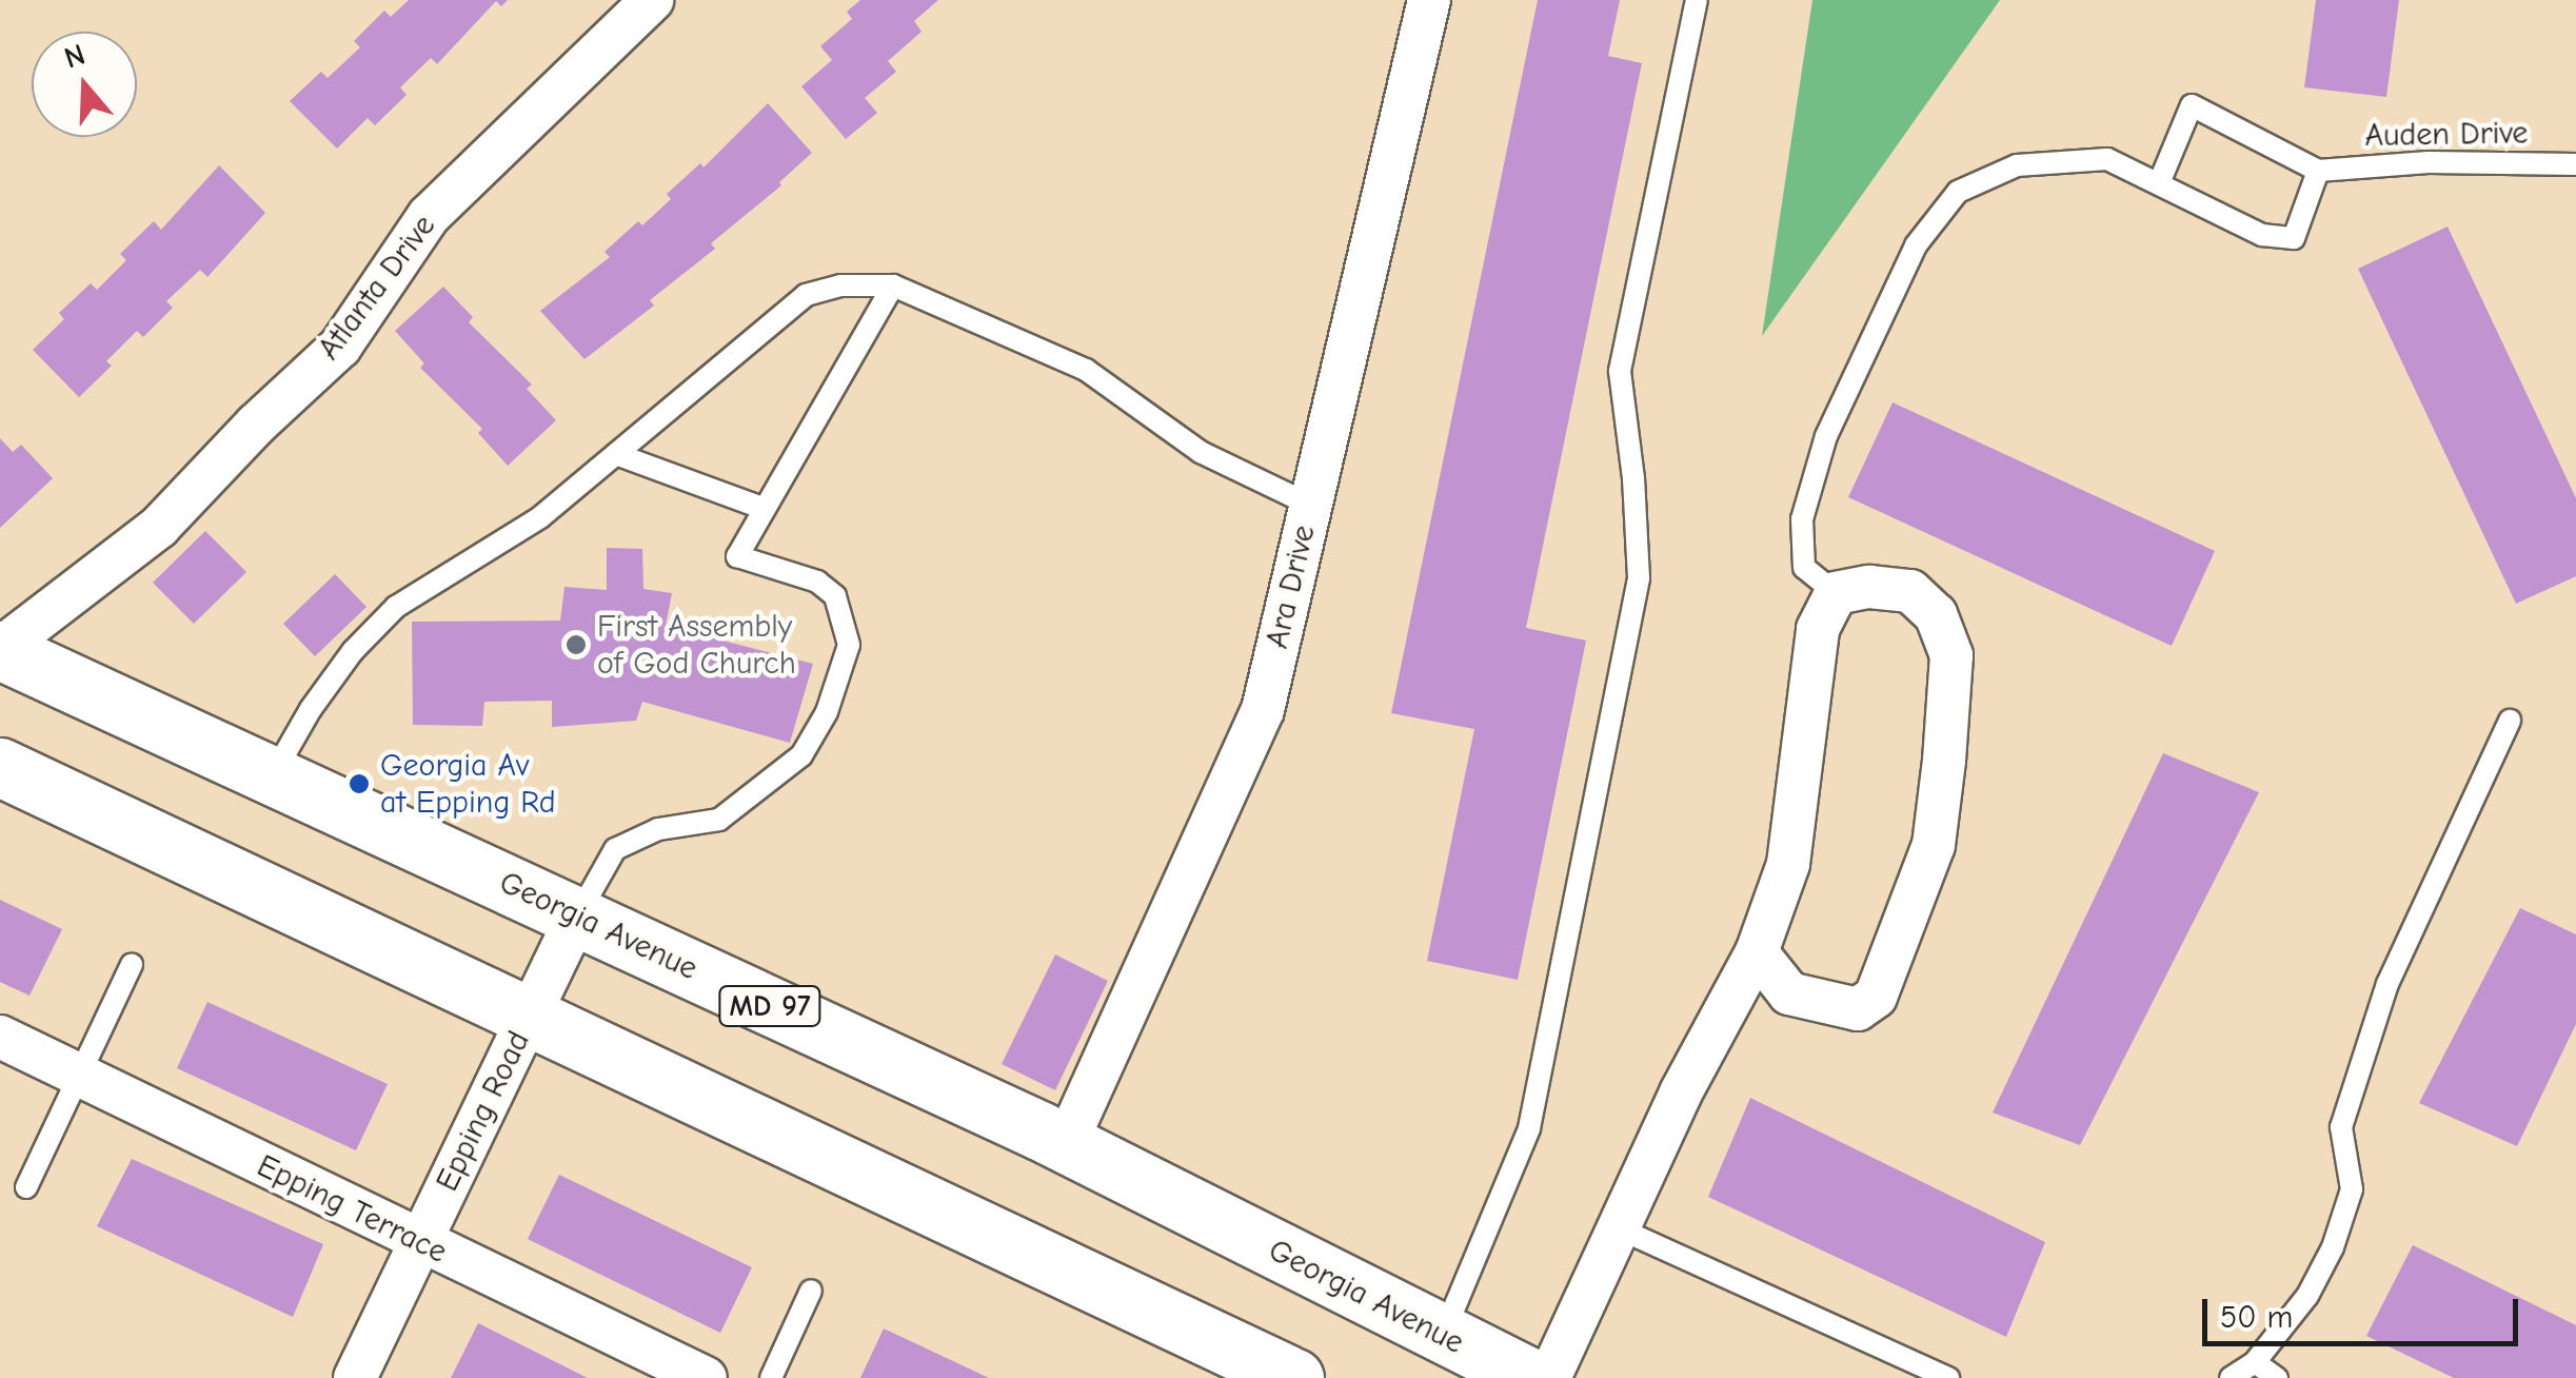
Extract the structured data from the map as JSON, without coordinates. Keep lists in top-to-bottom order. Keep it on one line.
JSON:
{"streets":{"main road":["Georgia Avenue","MD 97"],"street":["Atlanta Drive","Ara Drive","Epping Road","Epping Terrace"],"lane":["Auden Drive"]},"crossings":[["Atlanta Drive","Georgia Avenue"],["Ara Drive","Georgia Avenue"],["Georgia Avenue","Epping Road"],["Epping Road","Epping Terrace"]],"places":["First Assembly of God Church","Georgia Av at Epping Rd"],"scale_bar":"50 m","north":"top"}
